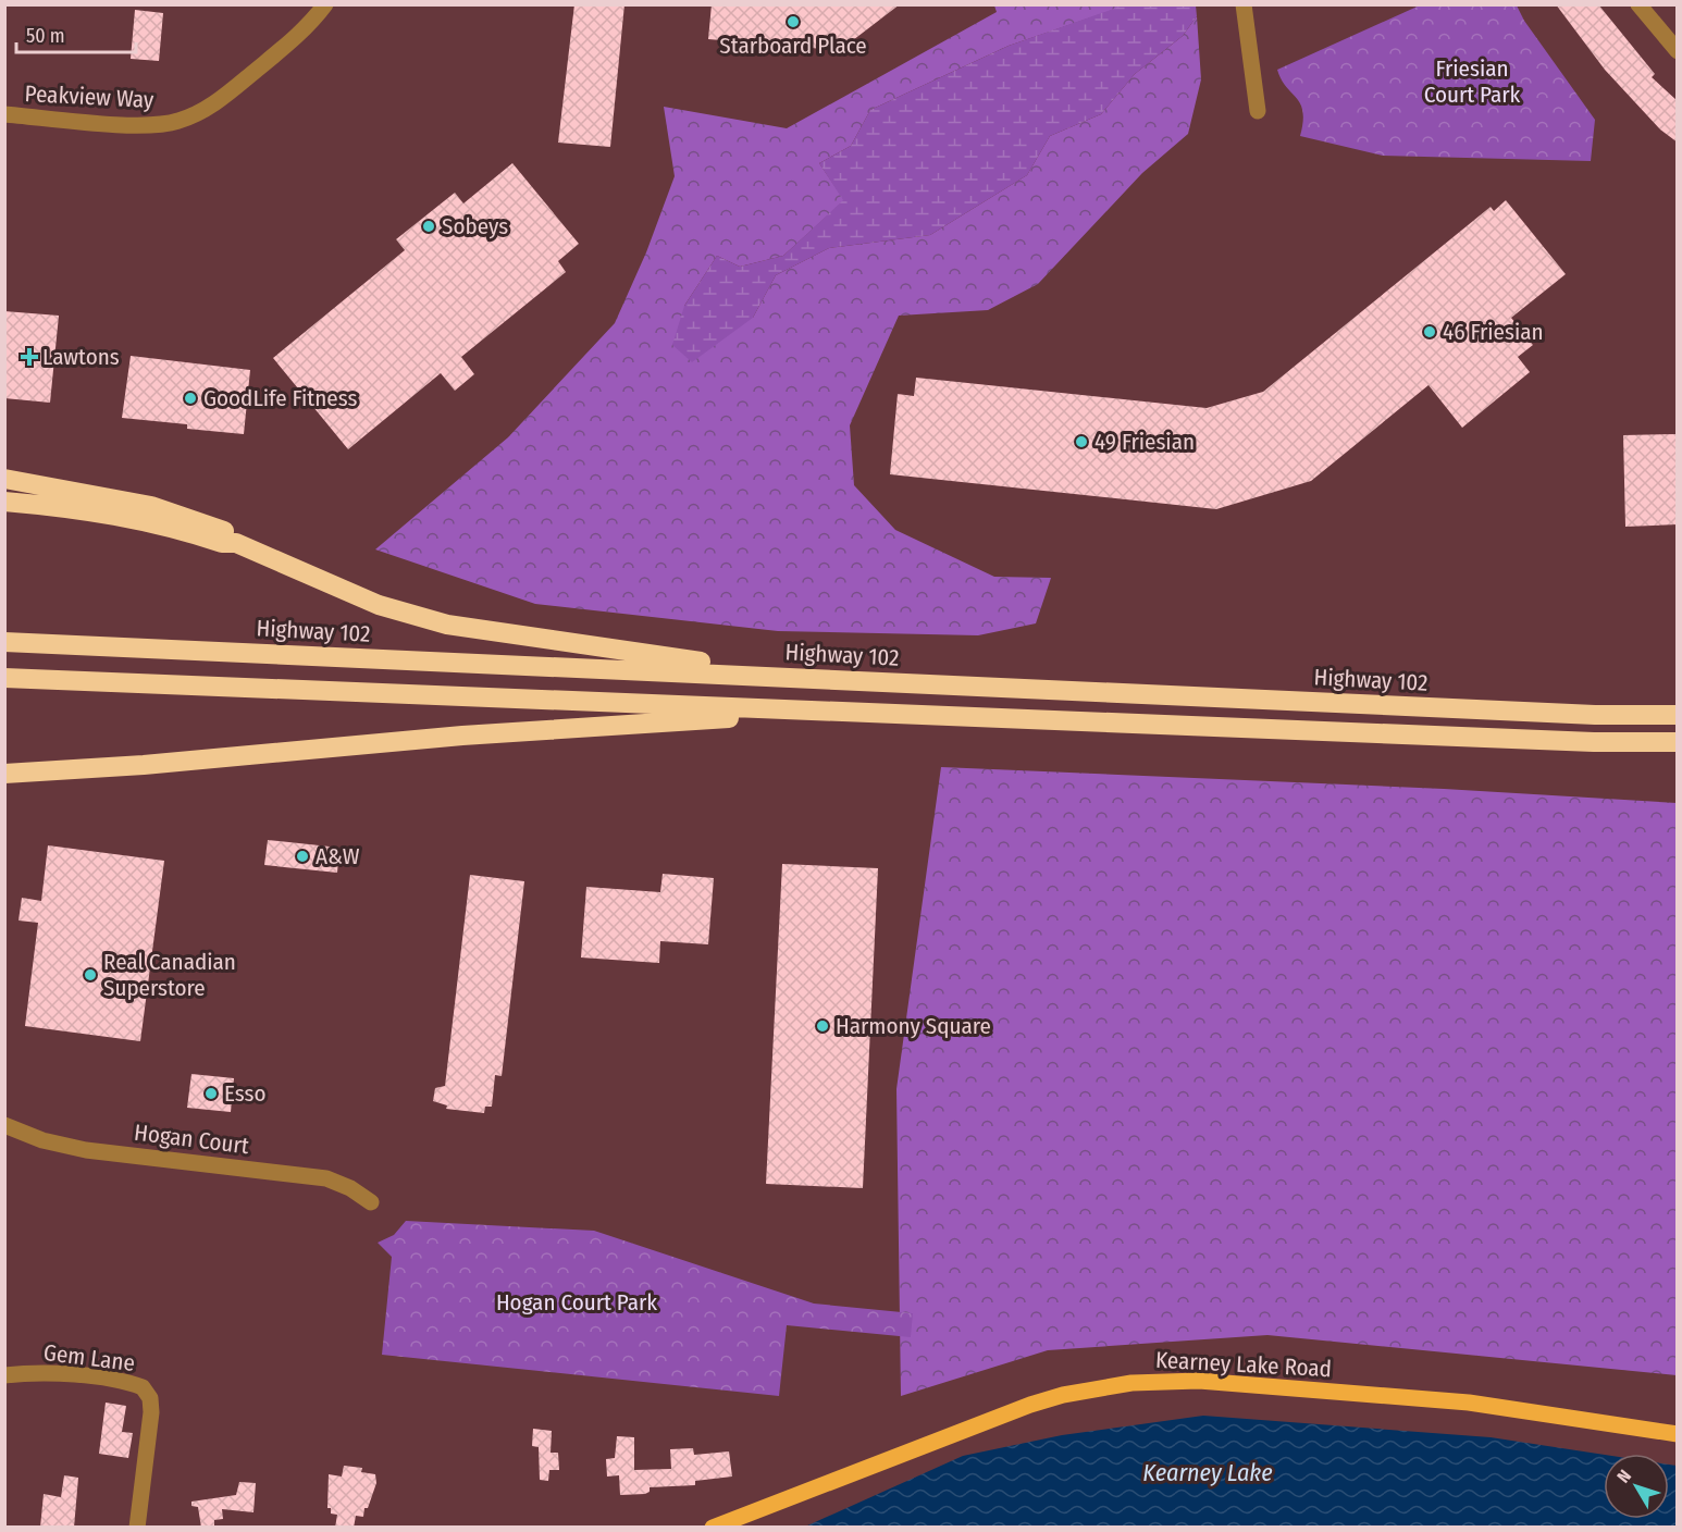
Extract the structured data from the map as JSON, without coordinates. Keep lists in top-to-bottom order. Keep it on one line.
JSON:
{"streets":{"highway":["Highway 102"],"main road":["Kearney Lake Road"],"street":["Peakview Way","Hogan Court","Gem Lane"]},"water":["Kearney Lake"],"parks":["Friesian Court Park","Hogan Court Park"],"places":{"other":["Starboard Place","Sobeys","46 Friesian","GoodLife Fitness","49 Friesian","A&W","Real Canadian Superstore","Harmony Square","Esso"],"health":["Lawtons"]},"scale_bar":"50 m","north":"top left"}
